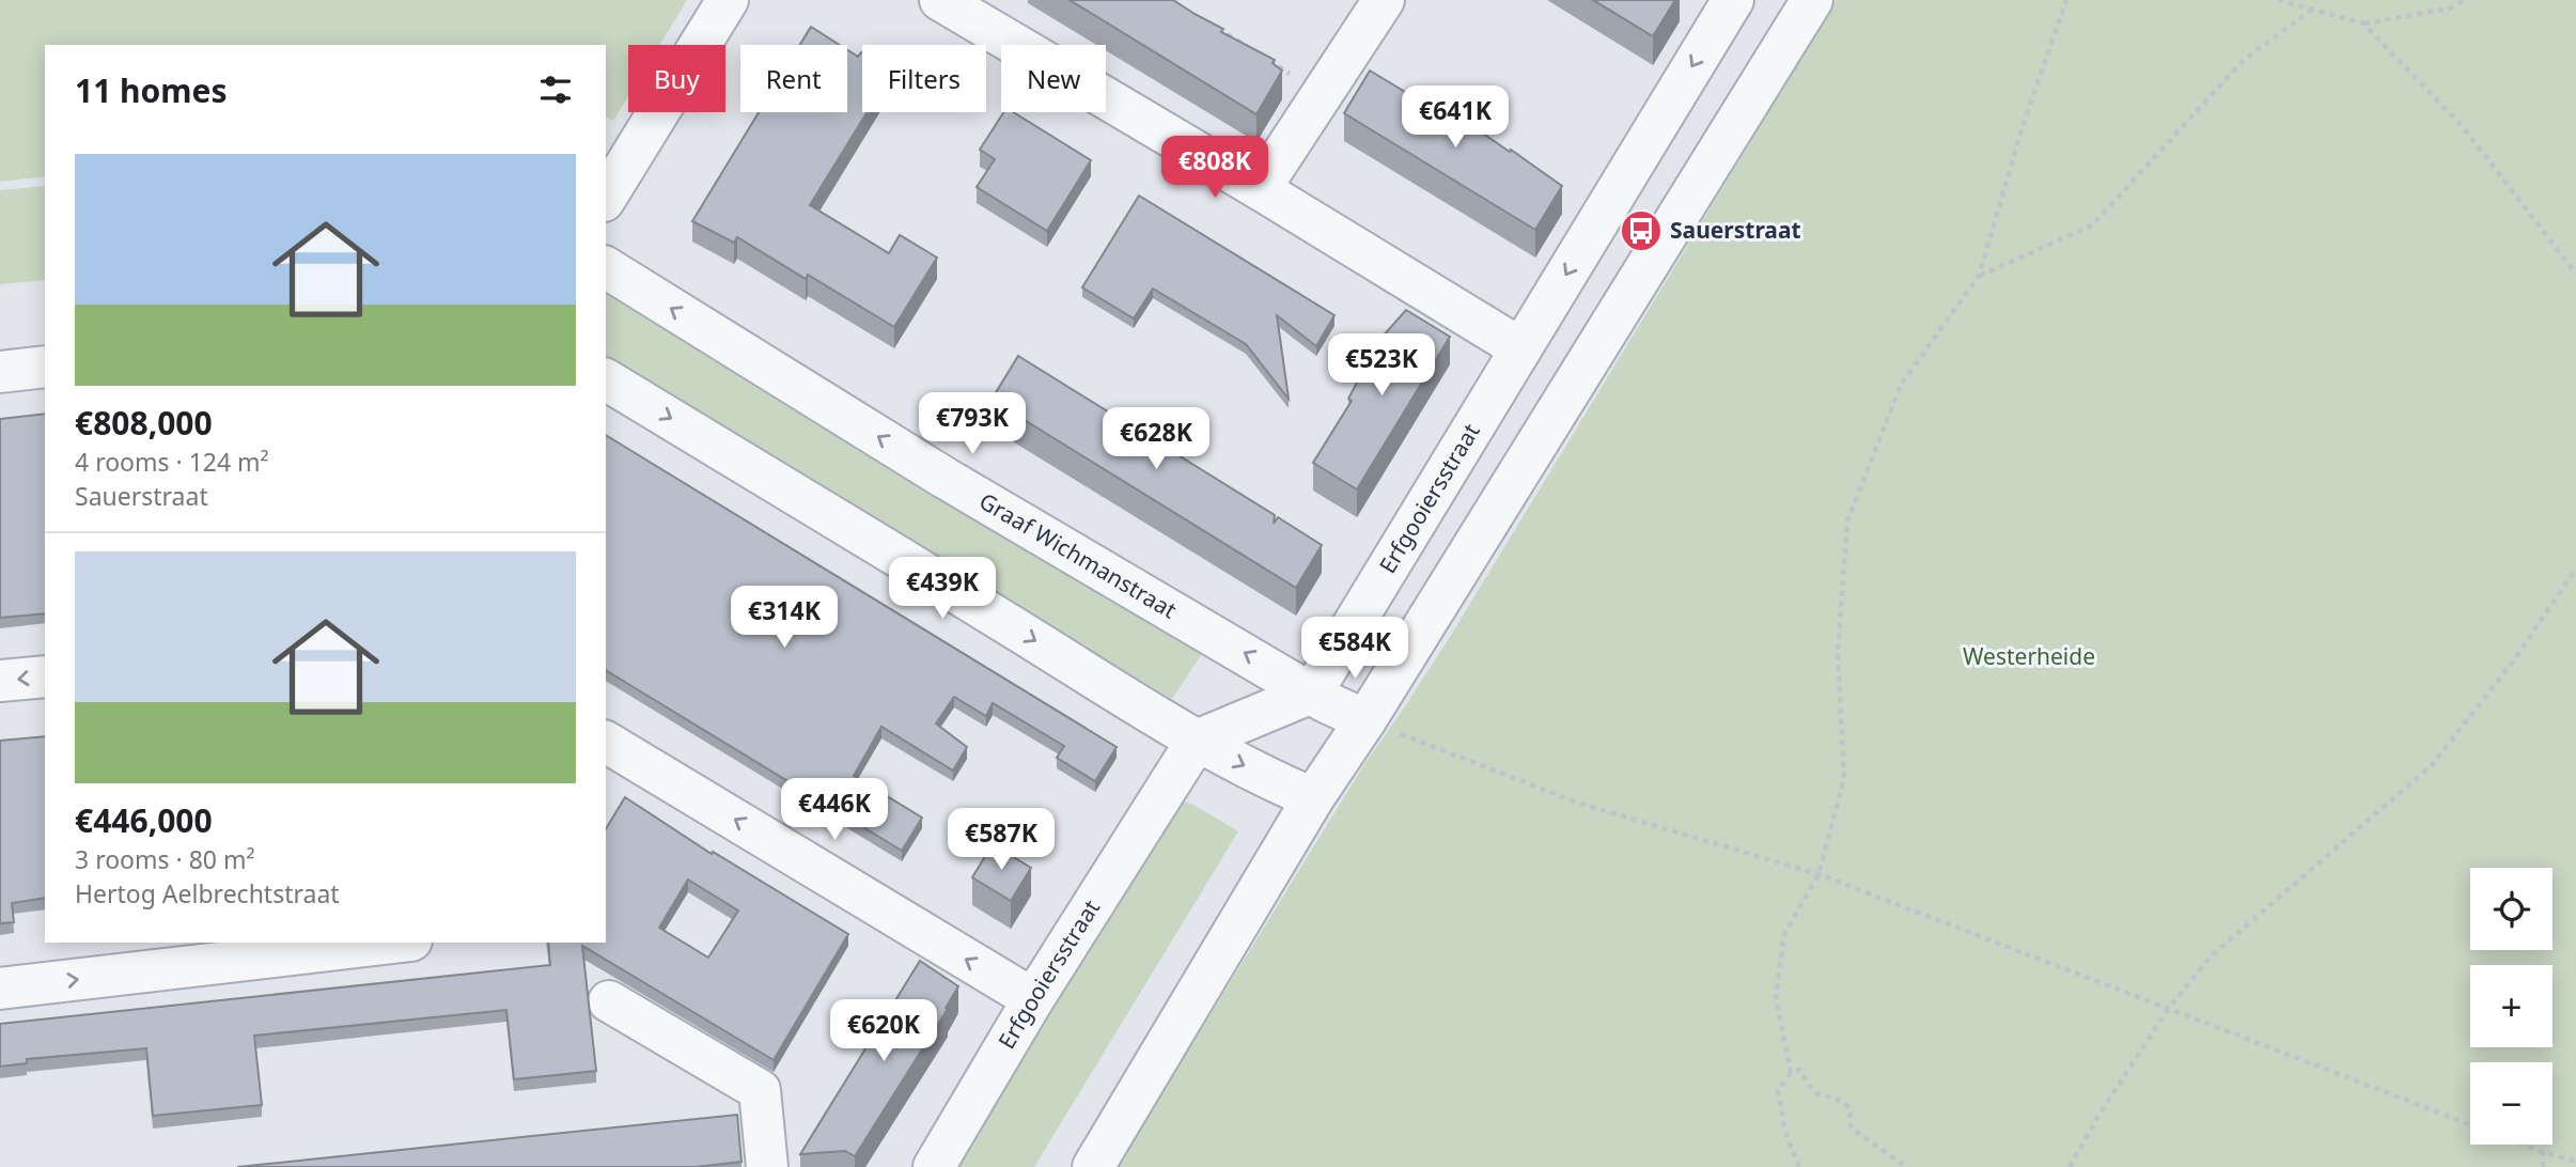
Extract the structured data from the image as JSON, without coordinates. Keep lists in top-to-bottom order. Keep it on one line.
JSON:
{"streets":{"street":["Erfgooiersstraat","Graaf Wichmanstraat"]},"crossings":[["Erfgooiersstraat","Graaf Wichmanstraat"]],"parks":["Westerheide"],"places":{"bus stop":["Sauerstraat"]},"page":{"chip":["Buy","Rent","Filters","New"],"heading":"11 homes","price":["€641K","€808K","€523K","€793K","€628K","€439K","€314K","€584K","€446K","€587K","€620K"],"list":[{"name":"€808,000","note":"4 rooms · 124 m² · Sauerstraat"},{"name":"€446,000","note":"3 rooms · 80 m² · Hertog Aelbrechtstraat"}],"map_buttons":["+","−"]}}
